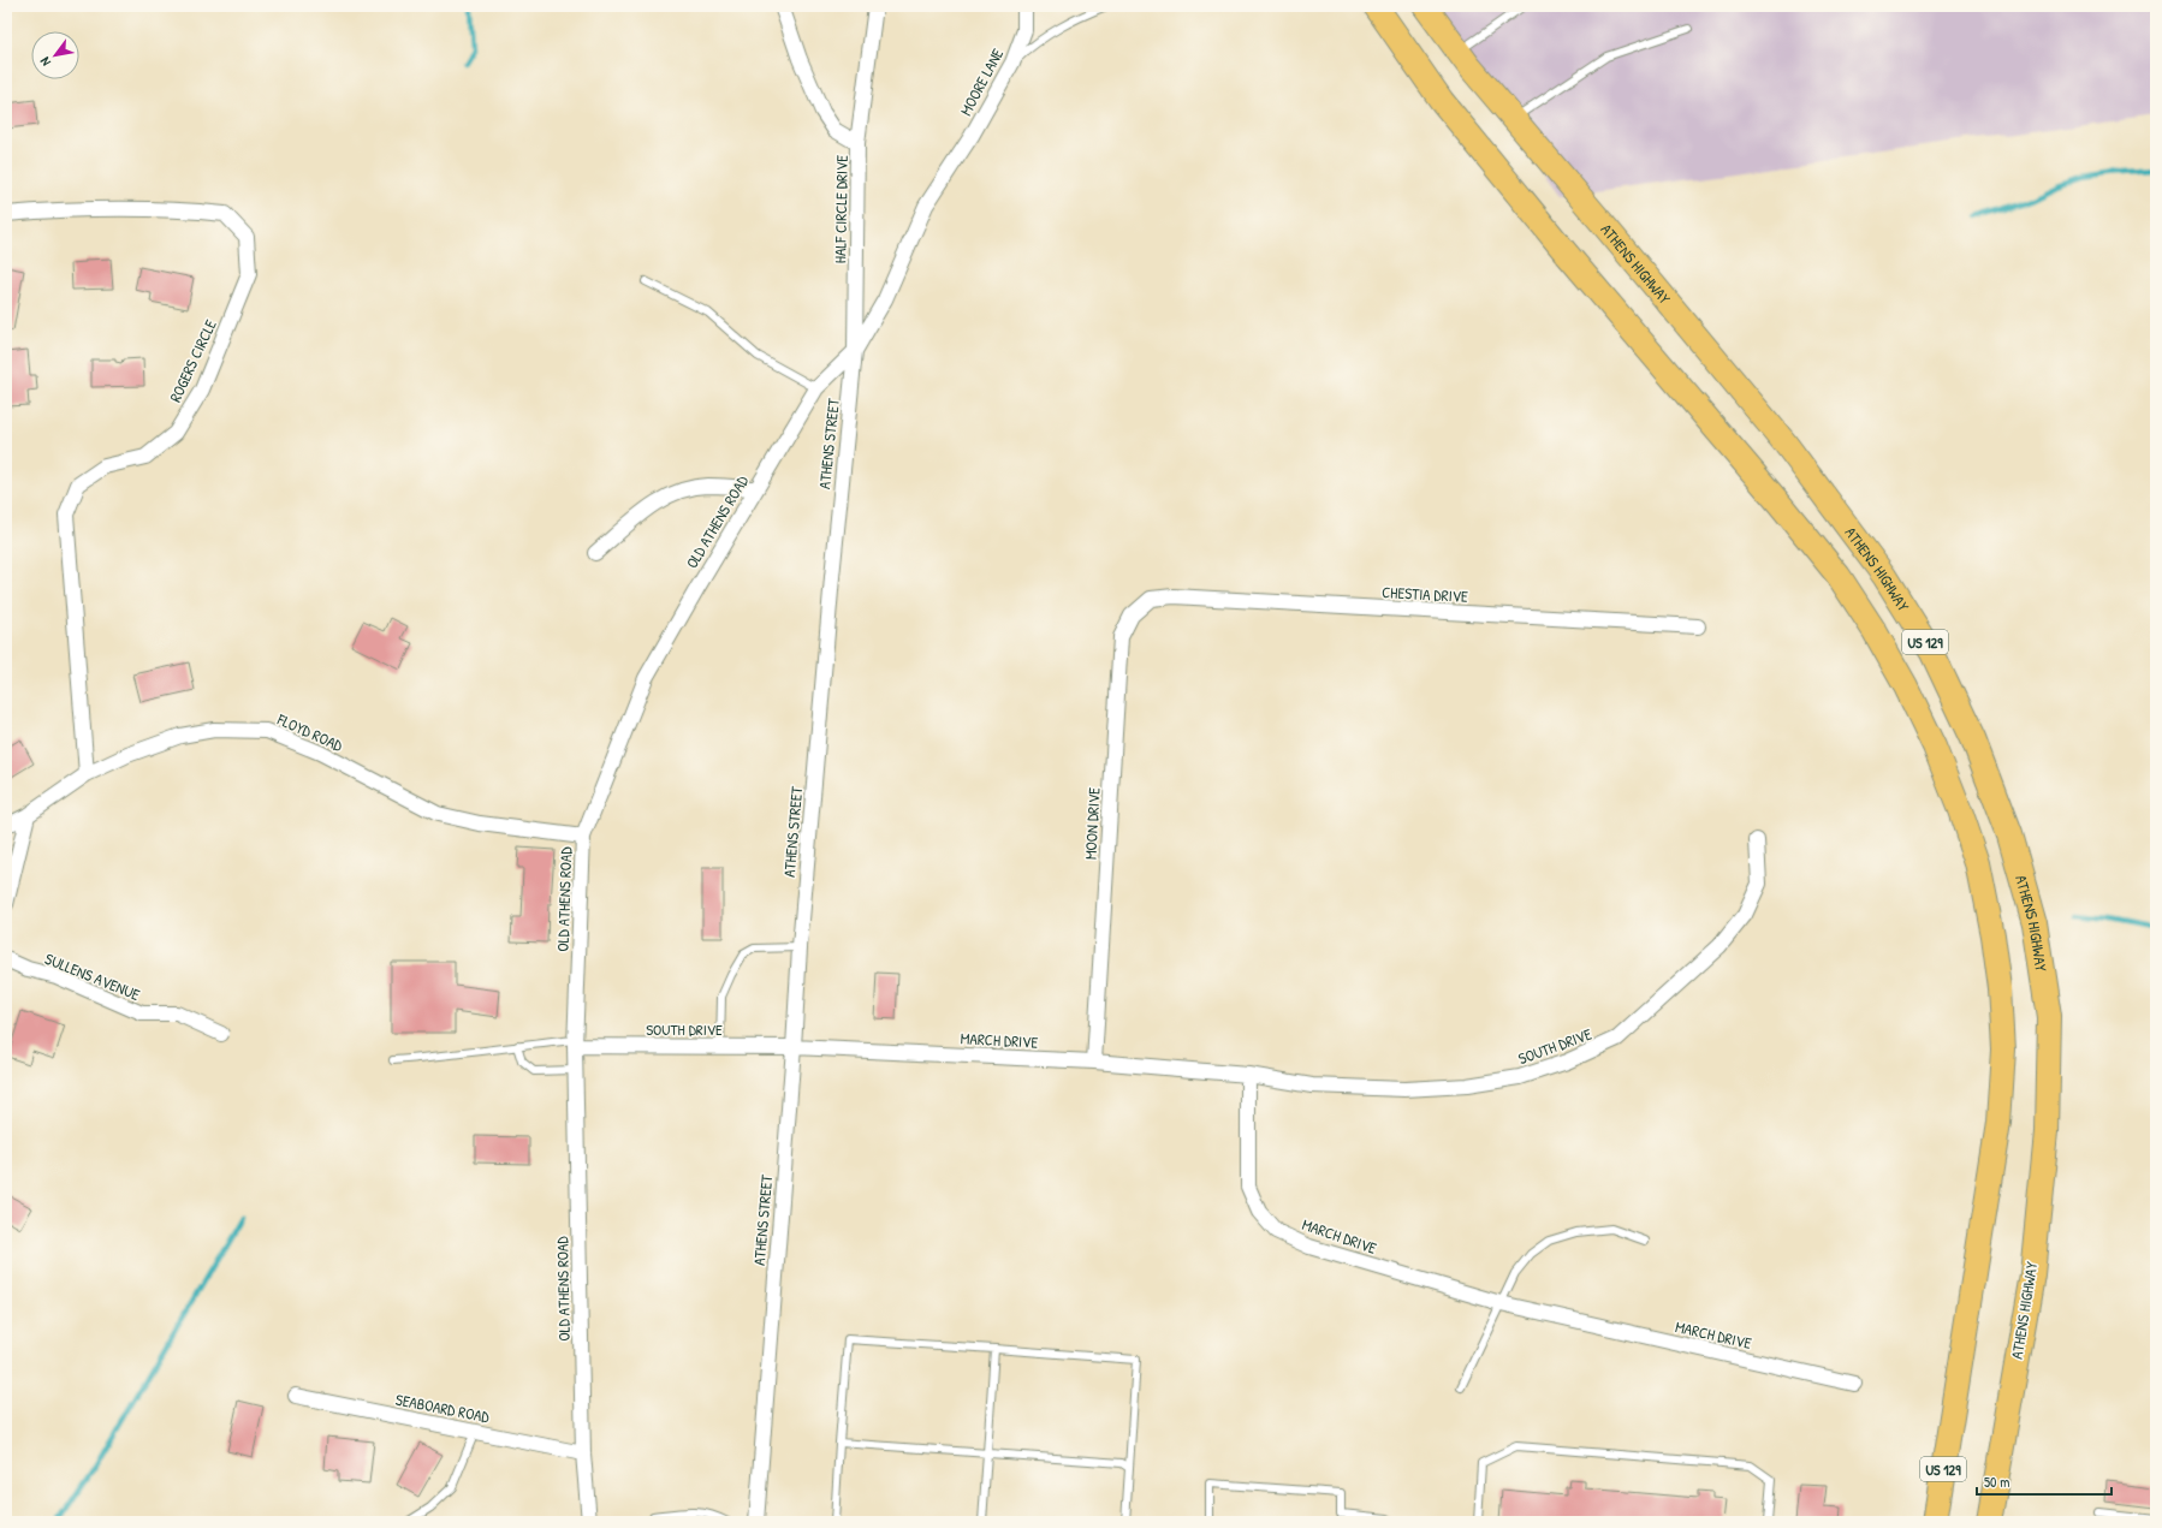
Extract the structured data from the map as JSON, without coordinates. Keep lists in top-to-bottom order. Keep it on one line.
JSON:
{"streets":{"highway":["ATHENS HIGHWAY","US 129"],"street":["MOORE LANE","HALF CIRCLE DRIVE","ROGERS CIRCLE","ATHENS STREET","OLD ATHENS ROAD","CHESTIA DRIVE","FLOYD ROAD","MOON DRIVE","SULLENS AVENUE","SOUTH DRIVE","MARCH DRIVE","SEABOARD ROAD"]},"crossings":[["MOORE LANE","ATHENS STREET"],["HALF CIRCLE DRIVE","ATHENS STREET"],["HALF CIRCLE DRIVE","OLD ATHENS ROAD"],["ROGERS CIRCLE","FLOYD ROAD"],["ATHENS STREET","OLD ATHENS ROAD"],["ATHENS STREET","SOUTH DRIVE"],["ATHENS STREET","MARCH DRIVE"],["OLD ATHENS ROAD","FLOYD ROAD"],["OLD ATHENS ROAD","SOUTH DRIVE"],["OLD ATHENS ROAD","SEABOARD ROAD"],["CHESTIA DRIVE","MOON DRIVE"],["MOON DRIVE","MARCH DRIVE"],["SOUTH DRIVE","MARCH DRIVE"]],"scale_bar":"50 m","north":"bottom left"}
